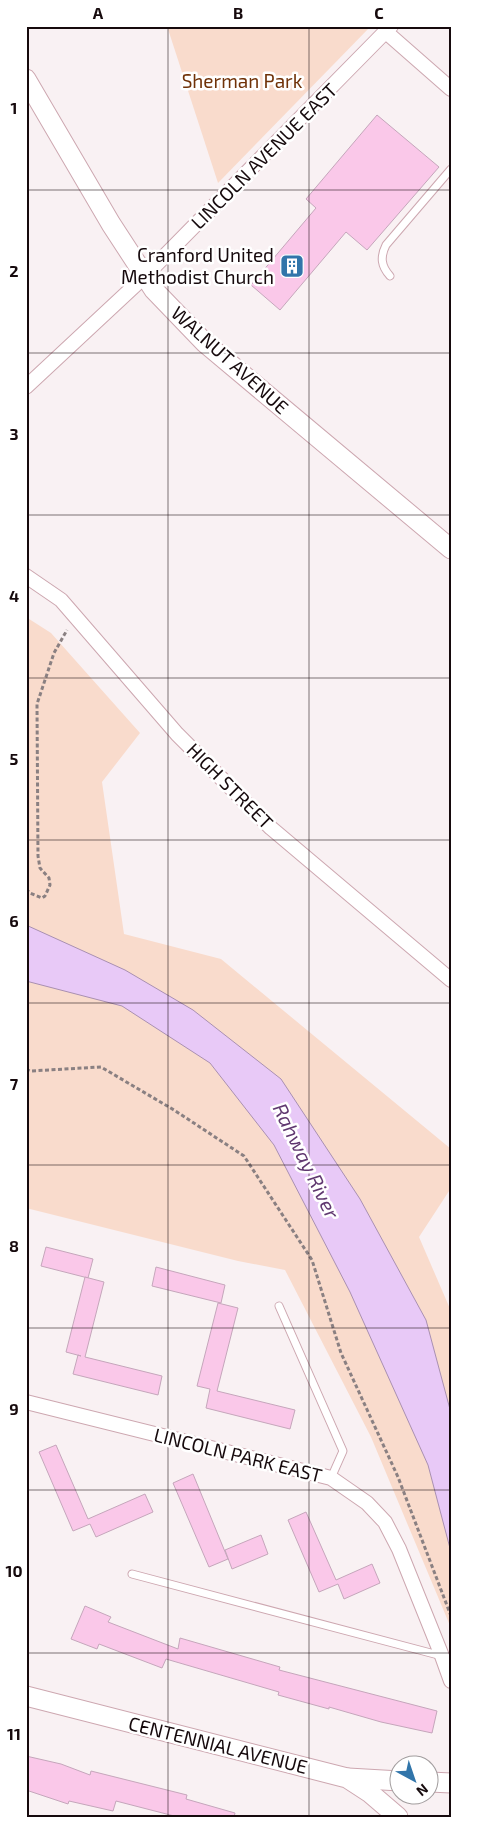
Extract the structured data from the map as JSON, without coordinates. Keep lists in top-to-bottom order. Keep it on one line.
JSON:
{"streets":{"street":["LINCOLN AVENUE EAST","WALNUT AVENUE","HIGH STREET","LINCOLN PARK EAST","CENTENNIAL AVENUE"]},"crossings":[["LINCOLN AVENUE EAST","WALNUT AVENUE"]],"water":["Rahway River"],"parks":["Sherman Park"],"places":{"building":["Cranford United Methodist Church"]},"north":"bottom right","grid":{"columns":["A","B","C"],"rows":["1","2","3","4","5","6","7","8","9","10","11"]}}
